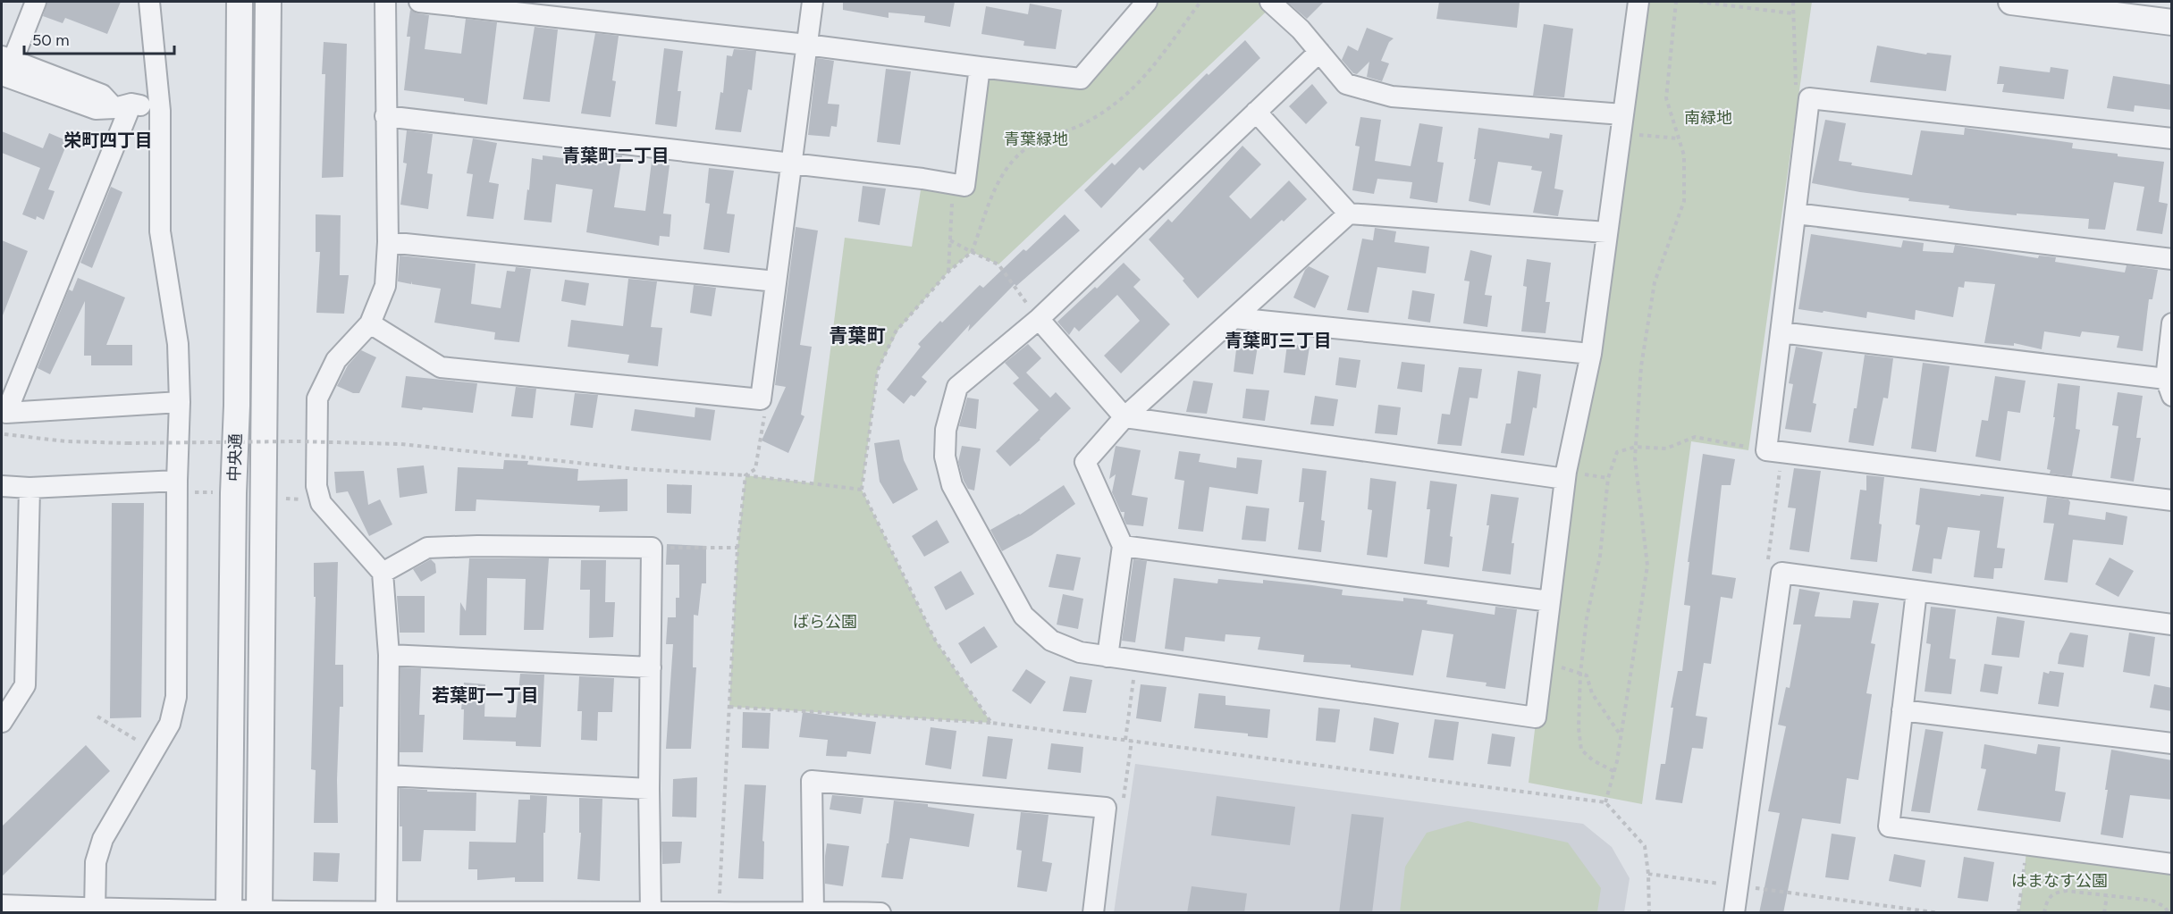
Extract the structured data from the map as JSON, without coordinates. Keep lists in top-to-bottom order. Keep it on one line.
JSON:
{"streets":{"street":["中央通"]},"districts":["栄町四丁目","青葉町二丁目","青葉町","青葉町三丁目","若葉町一丁目"],"parks":["南緑地","青葉緑地","ばら公園","はまなす公園"],"scale_bar":"50 m"}
